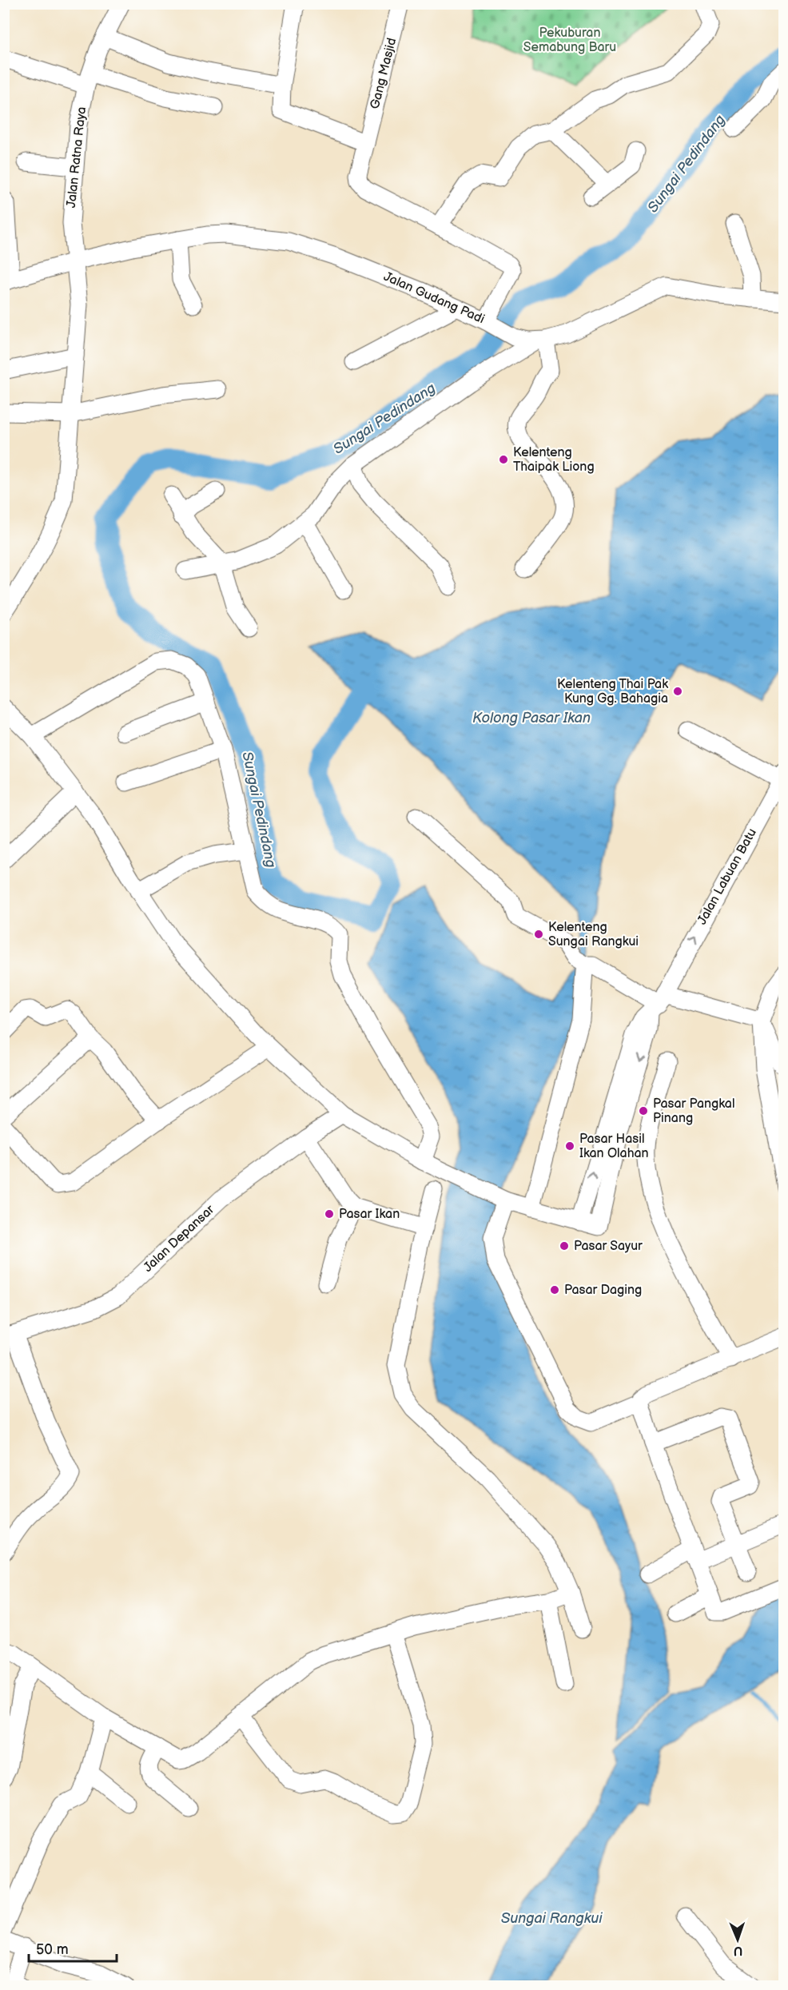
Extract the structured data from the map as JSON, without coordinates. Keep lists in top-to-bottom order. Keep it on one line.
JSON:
{"streets":{"street":["Gang Masjid","Jalan Ratna Raya","Jalan Gudang Padi","Jalan Labuan Batu","Jalan Depansar"]},"crossings":[["Jalan Ratna Raya","Jalan Gudang Padi"]],"one_way":["Jalan Labuan Batu"],"water":["Sungai Pedindang","Kolong Pasar Ikan","Sungai Rangkui"],"parks":["Pekuburan Semabung Baru"],"places":["Kelenteng Thaipak Liong","Kelenteng Thai Pak Kung Gg. Bahagia","Kelenteng Sungai Rangkui","Pasar Pangkal Pinang","Pasar Hasil Ikan Olahan","Pasar Ikan","Pasar Sayur","Pasar Daging"],"scale_bar":"50 m","north":"bottom"}
